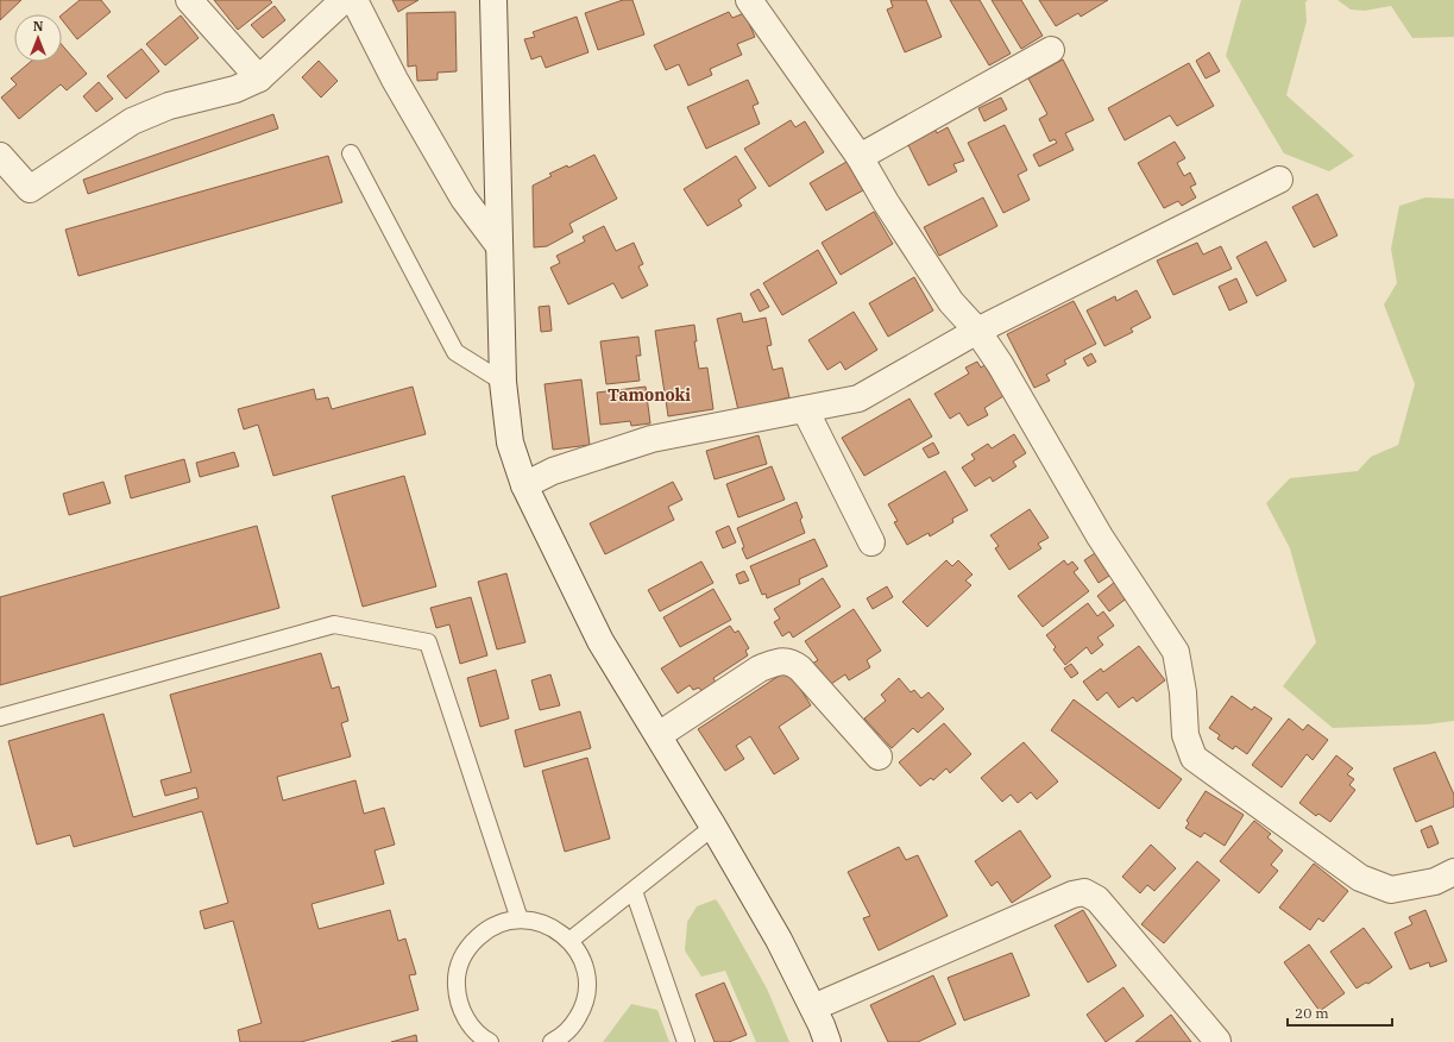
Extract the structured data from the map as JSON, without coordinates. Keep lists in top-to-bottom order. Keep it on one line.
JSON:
{"districts":["Tamonoki"],"scale_bar":"20 m","north":"top"}
